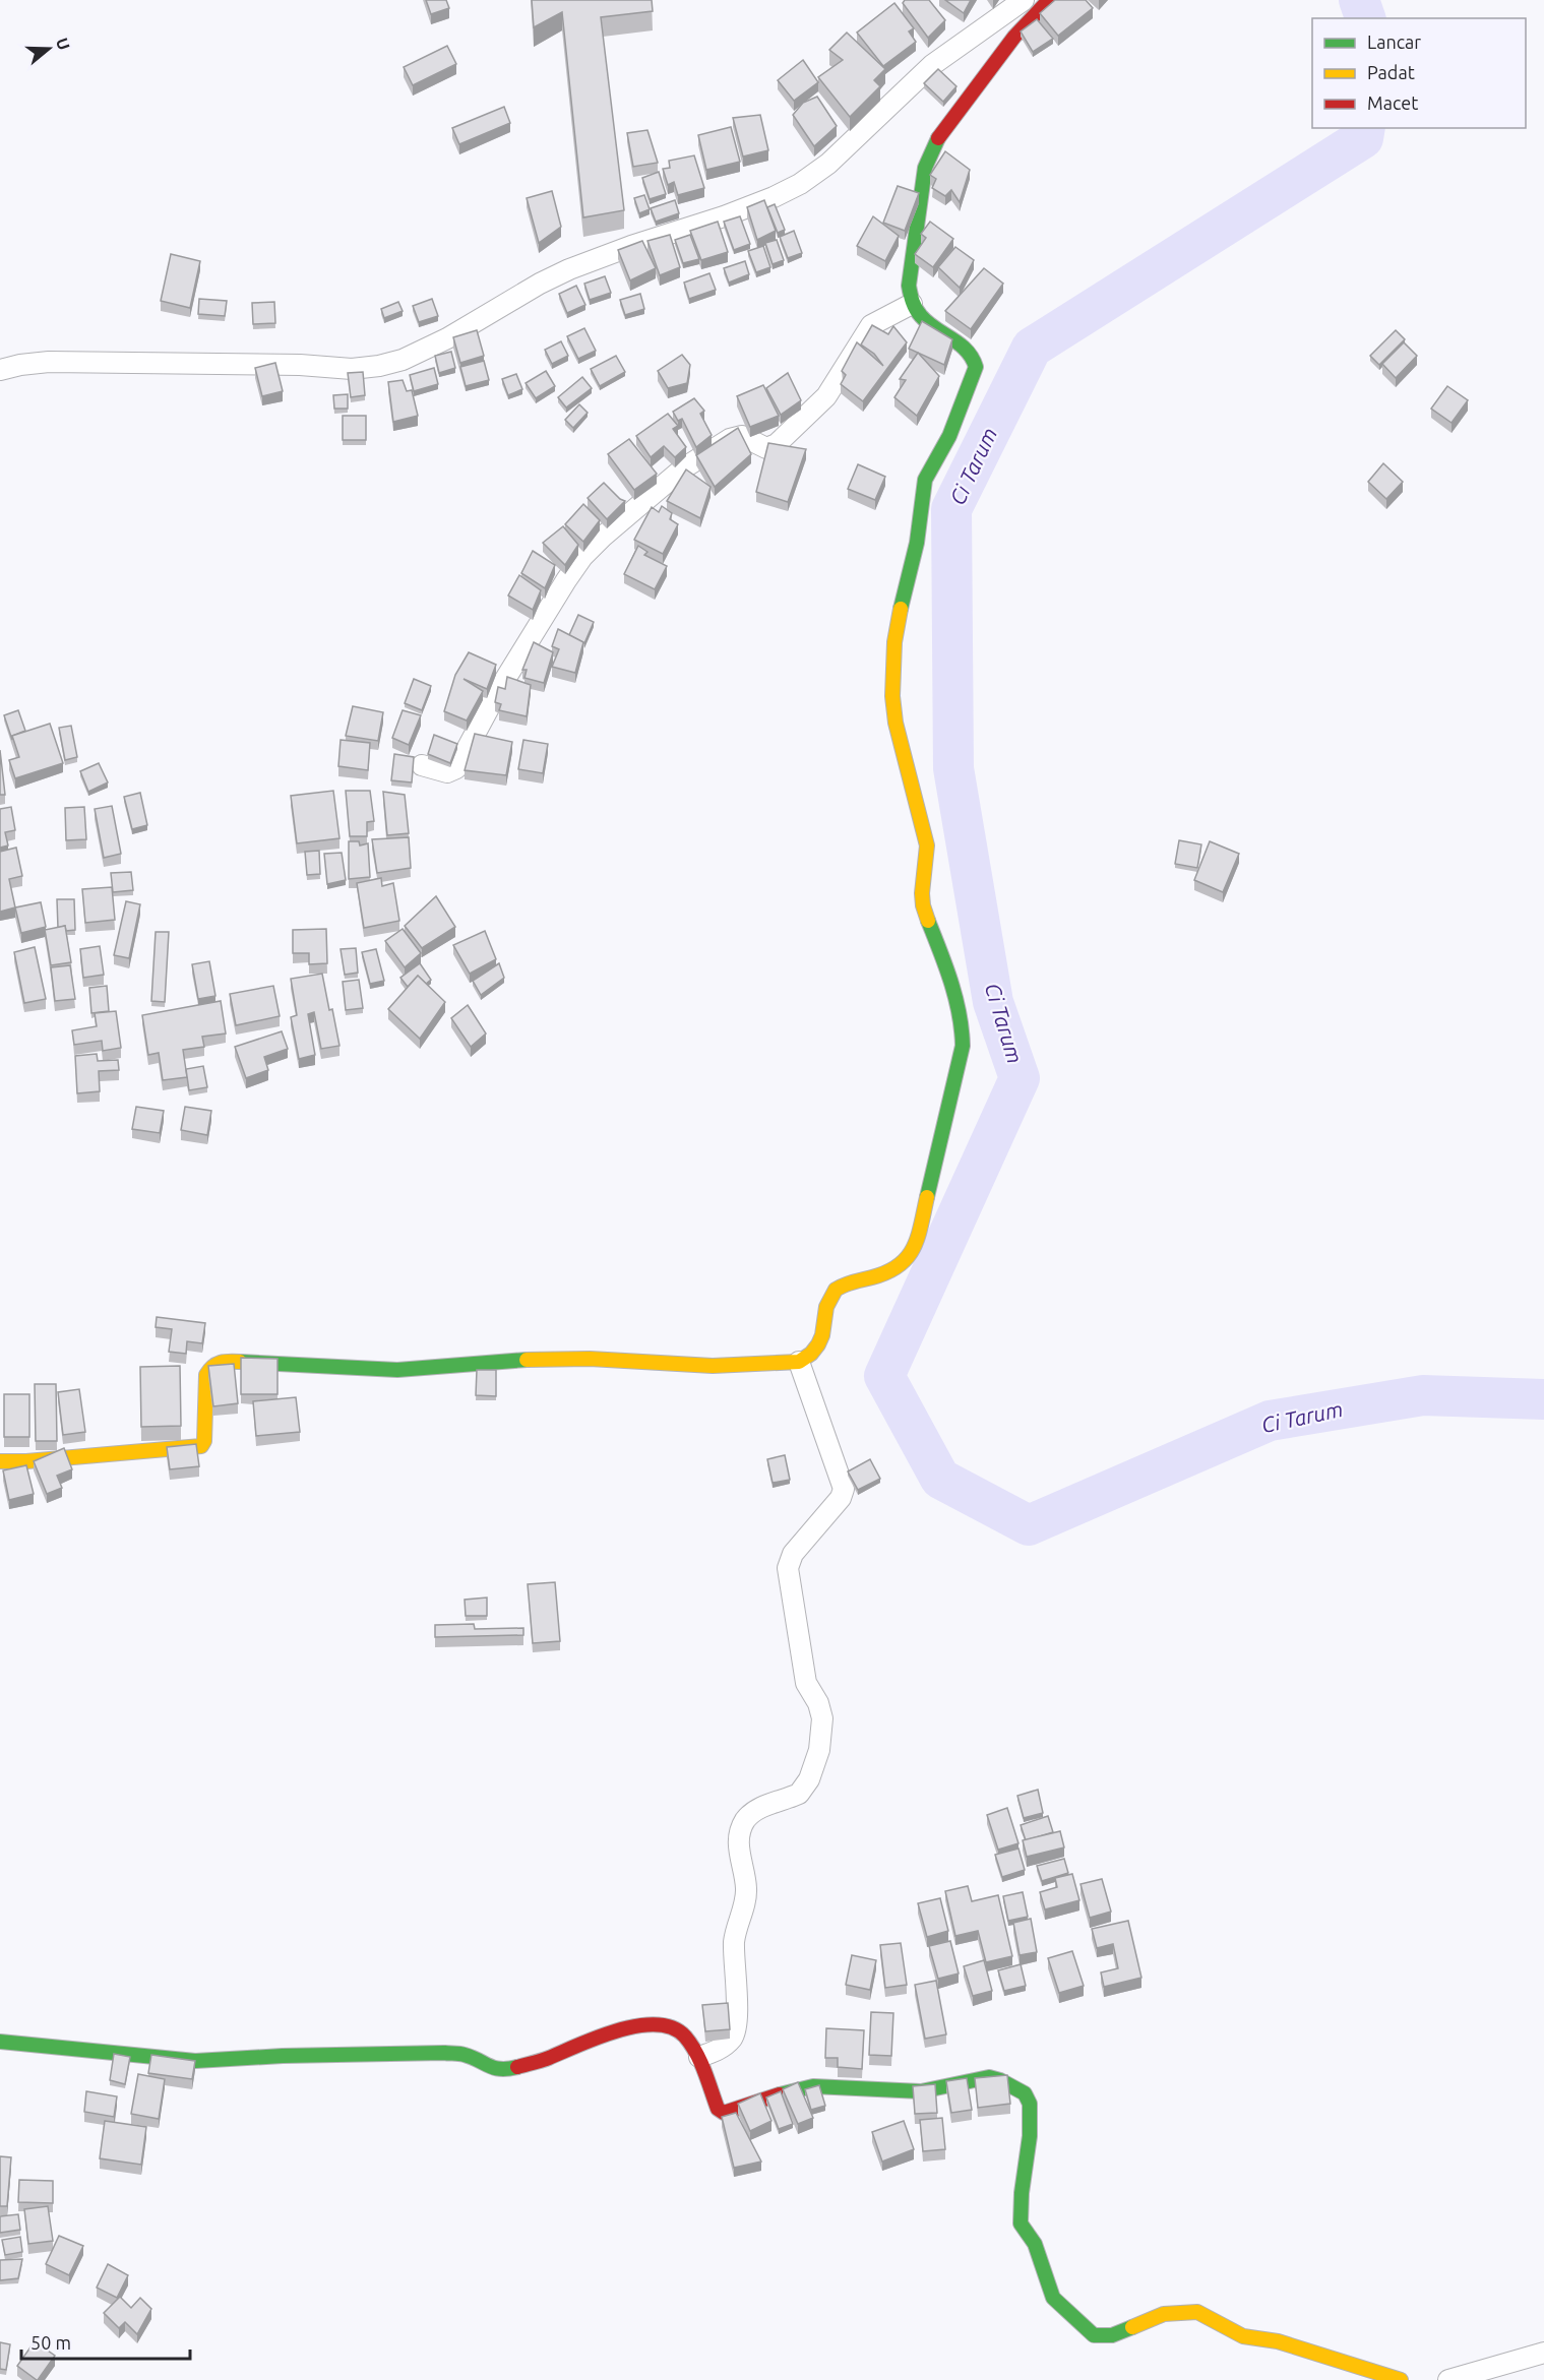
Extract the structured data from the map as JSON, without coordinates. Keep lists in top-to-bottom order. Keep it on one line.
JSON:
{"water":["Ci Tarum"],"legend":["Lancar","Padat","Macet"],"scale_bar":"50 m","north":"right"}
